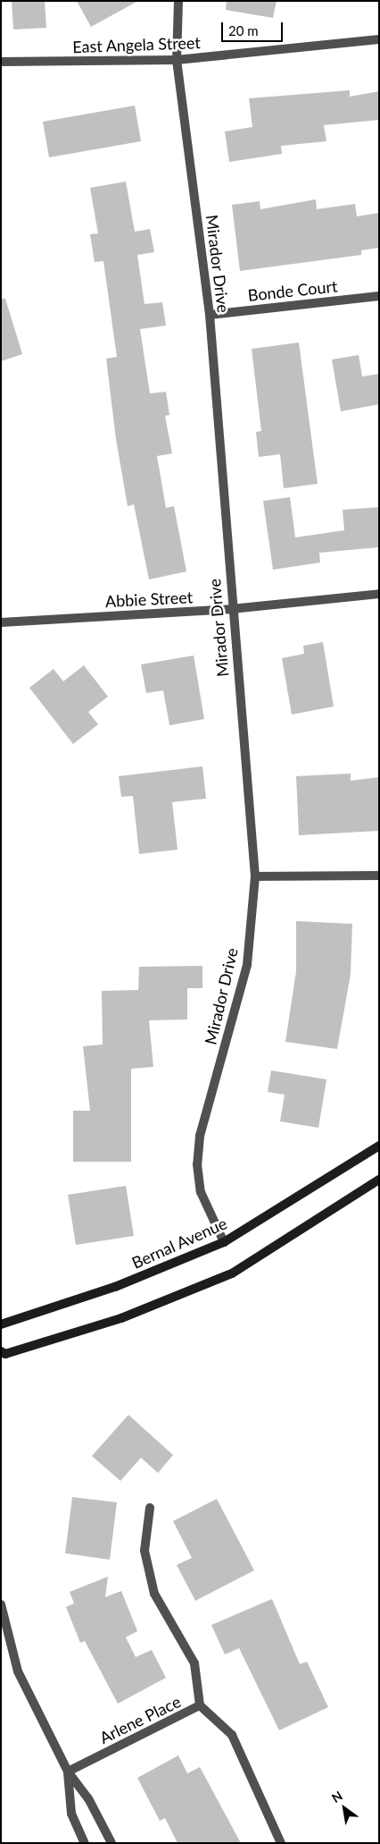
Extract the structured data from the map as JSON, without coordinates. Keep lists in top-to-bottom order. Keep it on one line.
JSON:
{"streets":{"main road":["Bernal Avenue"],"street":["East Angela Street","Mirador Drive","Bonde Court","Abbie Street","Arlene Place"]},"crossings":[["East Angela Street","Mirador Drive"],["Mirador Drive","Bonde Court"],["Mirador Drive","Abbie Street"],["Mirador Drive","Bernal Avenue"]],"scale_bar":"20 m","north":"top left"}
